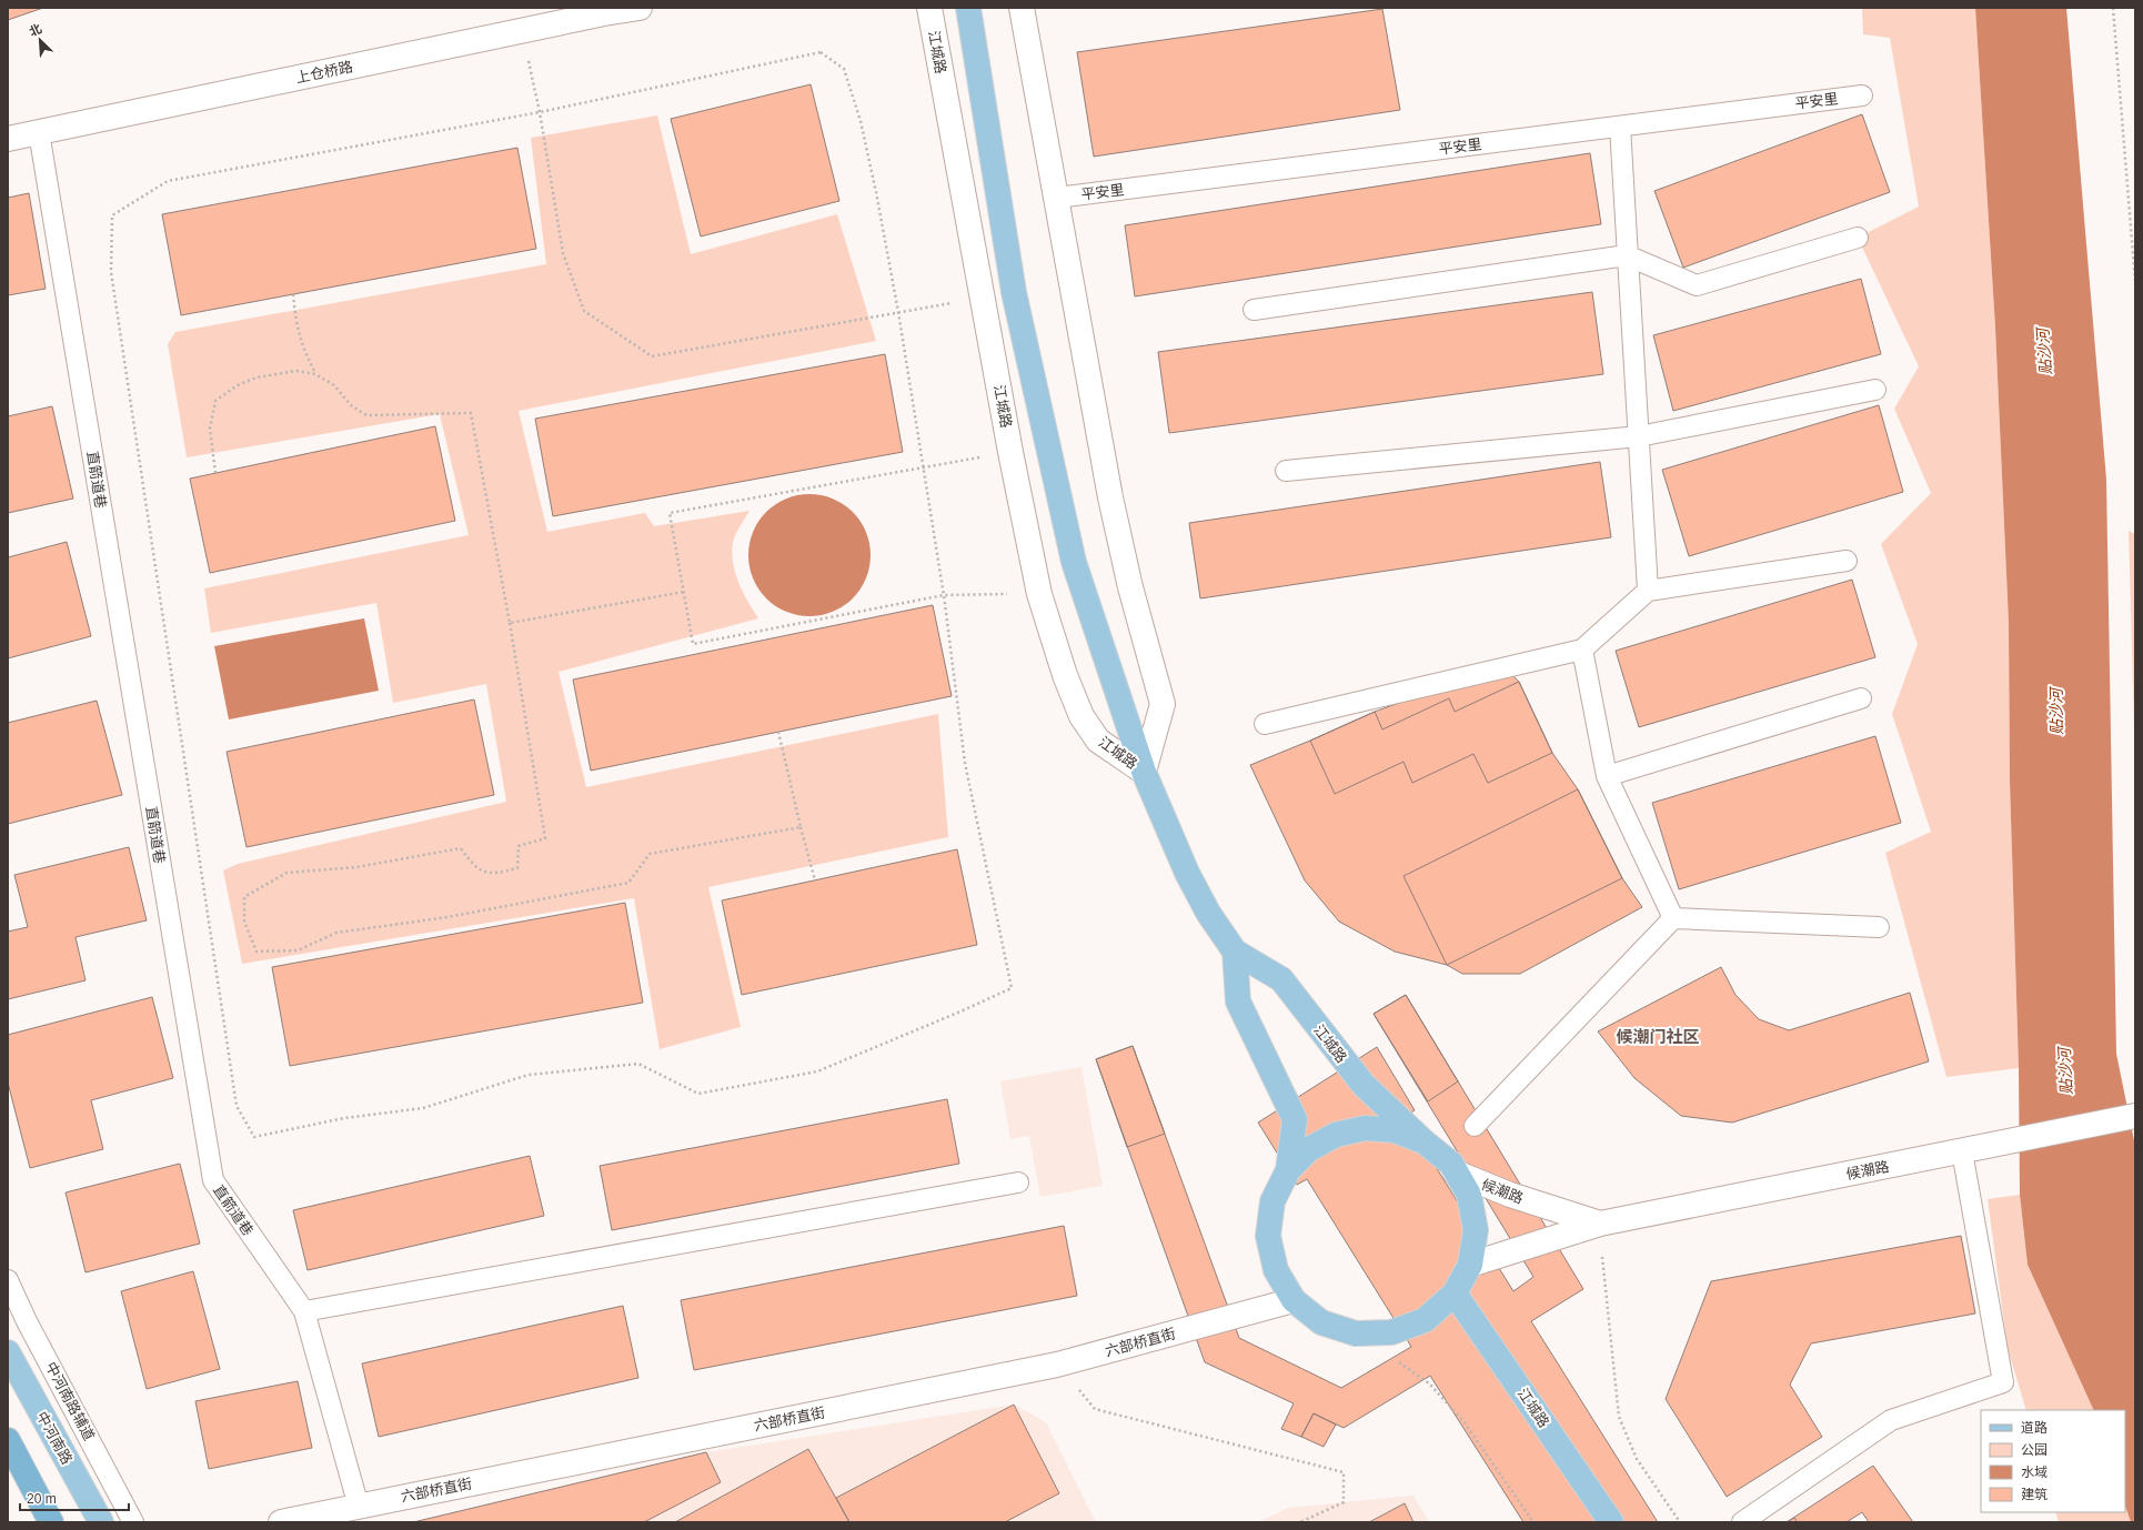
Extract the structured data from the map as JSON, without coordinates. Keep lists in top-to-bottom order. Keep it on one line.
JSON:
{"streets":{"main road":["江城路","中河南路"],"street":["上仓桥路","候潮路","六部桥直街"],"lane":["平安里","直箭道巷","中河南路辅道"]},"crossings":[["江城路","平安里"],["江城路","候潮路"],["江城路","六部桥直街"],["上仓桥路","直箭道巷"],["直箭道巷","六部桥直街"]],"districts":["候潮门社区"],"water":["贴沙河"],"legend":["道路","公园","水域","建筑"],"scale_bar":"20 m","north":"top left"}
